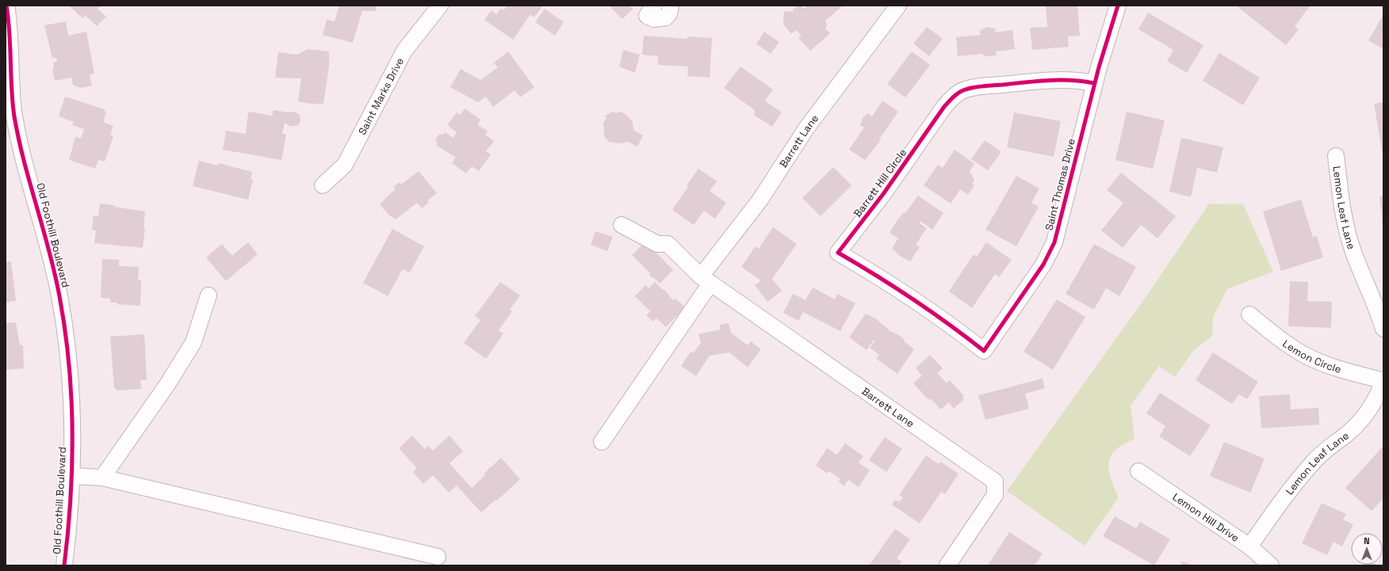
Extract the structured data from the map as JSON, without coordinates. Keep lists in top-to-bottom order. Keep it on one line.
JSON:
{"streets":{"street":["Saint Marks Drive","Barrett Lane","Barrett Hill Circle","Saint Thomas Drive","Lemon Leaf Lane","Old Foothill Boulevard","Lemon Circle","Lemon Hill Drive"]},"crossings":[["Barrett Hill Circle","Saint Thomas Drive"],["Lemon Leaf Lane","Lemon Circle"],["Lemon Leaf Lane","Lemon Hill Drive"]],"north":"top"}
